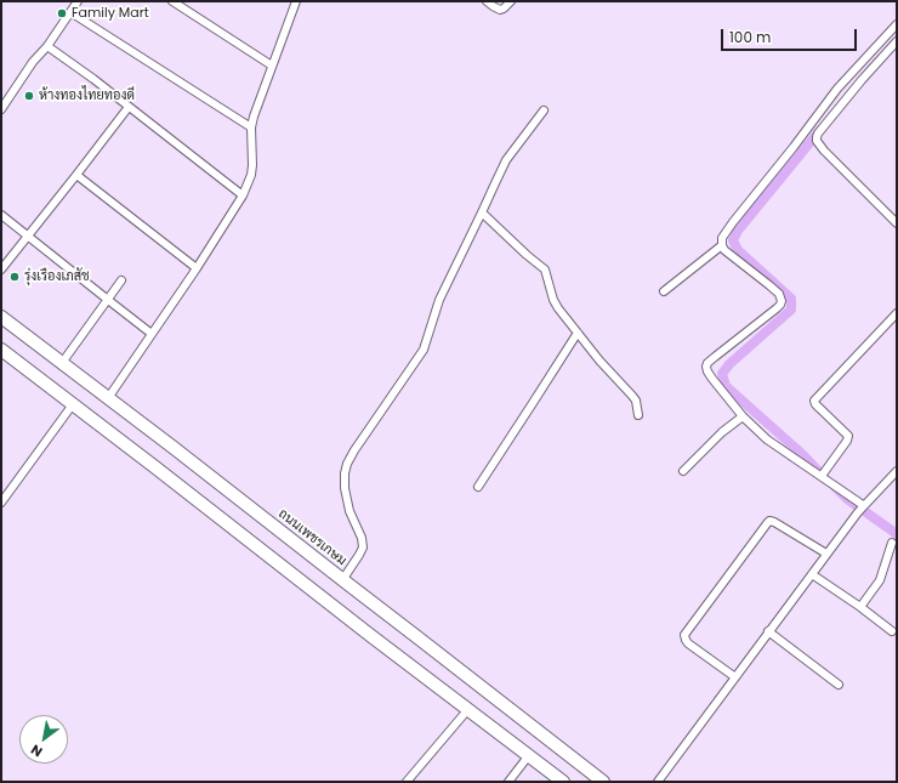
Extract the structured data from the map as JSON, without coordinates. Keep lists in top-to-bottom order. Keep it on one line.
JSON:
{"streets":{"main road":["ถนนเพชรเกษม"]},"places":["Family Mart","ห้างทองไทยทองดี","รุ่งเรืองเภสัช"],"scale_bar":"100 m","north":"bottom left"}
